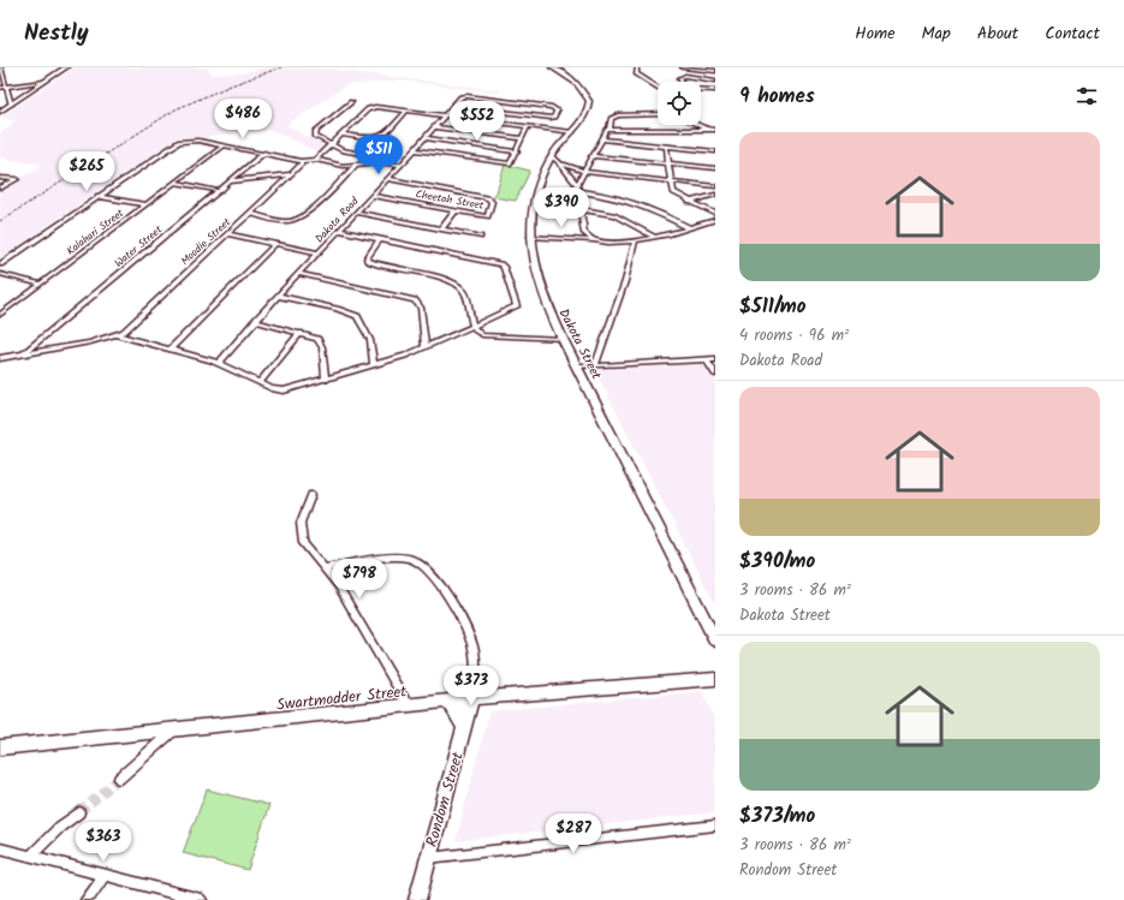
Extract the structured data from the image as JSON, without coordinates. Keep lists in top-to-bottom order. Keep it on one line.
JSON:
{"streets":{"street":["Cheetah Street","Dakota Road","Kalahari Street","Moodie Street","Water Street","Dakota Street","Swartmodder Street","Rondom Street"]},"crossings":[["Cheetah Street","Dakota Road"],["Swartmodder Street","Rondom Street"]],"page":{"header":"Nestly","nav":["Home","Map","About","Contact"],"heading":"9 homes","price":["$486","$552","$511","$265","$390","$798","$373","$287","$363"],"list":[{"name":"$511/mo","note":"4 rooms · 96 m² · Dakota Road"},{"name":"$390/mo","note":"3 rooms · 86 m² · Dakota Street"},{"name":"$373/mo","note":"3 rooms · 86 m² · Rondom Street"}]}}
